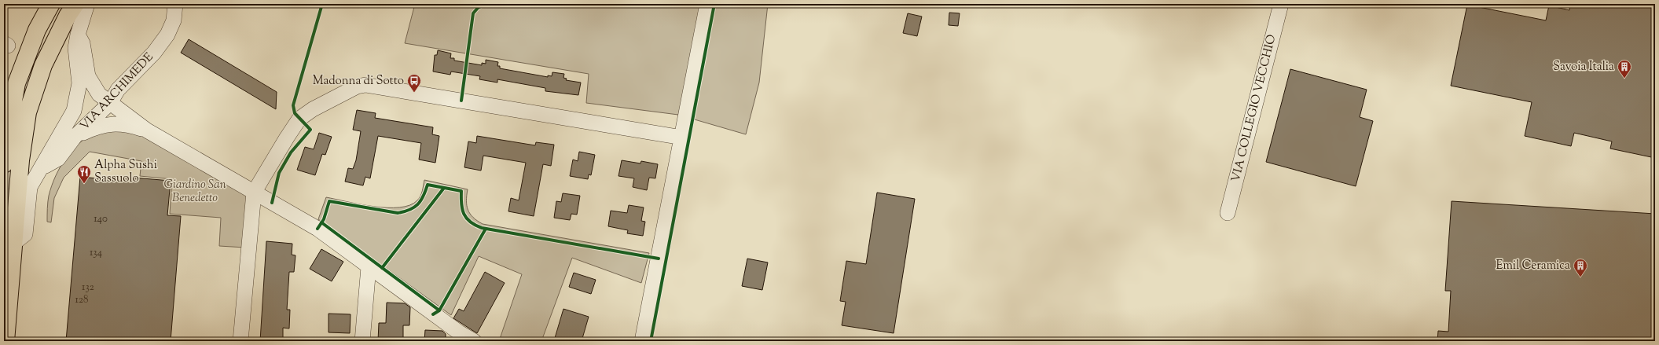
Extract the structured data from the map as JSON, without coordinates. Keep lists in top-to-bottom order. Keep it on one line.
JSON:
{"streets":{"street":["VIA ARCHIMEDE","VIA COLLEGIO VECCHIO"]},"parks":["Giardino San Benedetto"],"places":{"building":["Savoia Italia","Emil Ceramica"],"bus stop":["Madonna di Sotto"],"restaurant":["Alpha Sushi Sassuolo"]},"house_numbers":["140","134","132","128"]}
